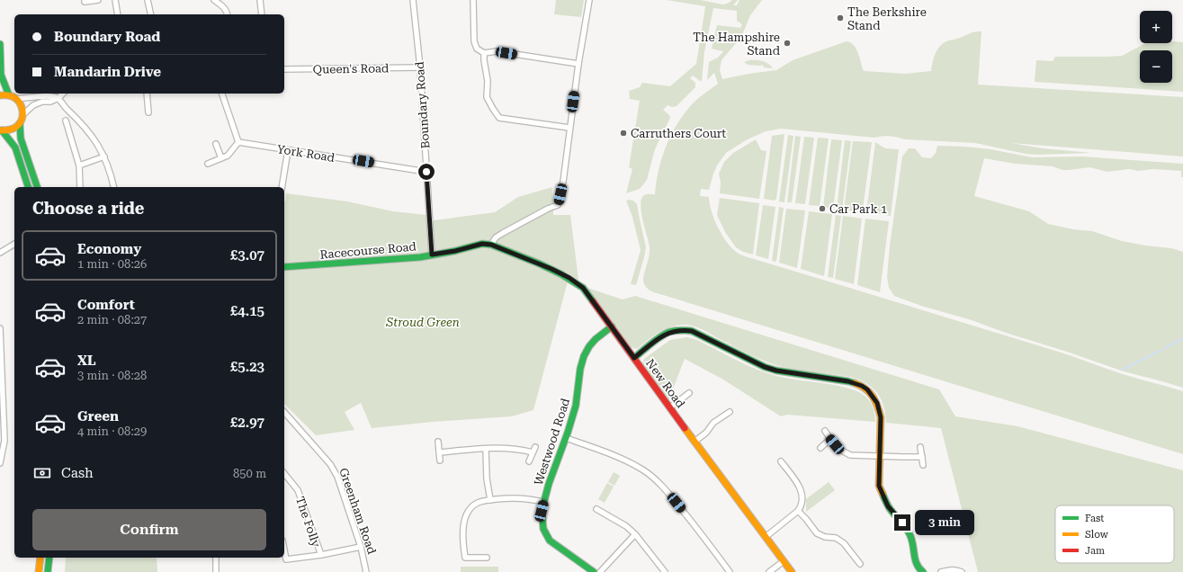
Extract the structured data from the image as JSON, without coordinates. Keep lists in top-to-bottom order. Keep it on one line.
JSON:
{"streets":{"main road":["Racecourse Road","New Road","Westwood Road"],"street":["Queen's Road","Boundary Road","York Road","Greenham Road","The Folly"]},"crossings":[["Queen's Road","Boundary Road"],["Boundary Road","York Road"],["Boundary Road","Racecourse Road"],["Racecourse Road","New Road"],["New Road","Westwood Road"],["Greenham Road","The Folly"]],"parks":["Stroud Green"],"places":["The Berkshire Stand","The Hampshire Stand","Carruthers Court","Car Park 1"],"legend":["Fast","Slow","Jam"],"page":{"map_buttons":["+","−"],"banner":["Boundary Road","Mandarin Drive"],"heading":"Choose a ride","list":[{"name":"Economy","note":"1 min · 08:26","value":"£3.07"},{"name":"Comfort","note":"2 min · 08:27","value":"£4.15"},{"name":"XL","note":"3 min · 08:28","value":"£5.23"},{"name":"Green","note":"4 min · 08:29","value":"£2.97"}],"pay":["Cash","850 m"],"buttons":"Confirm","bubble":"3 min"}}
